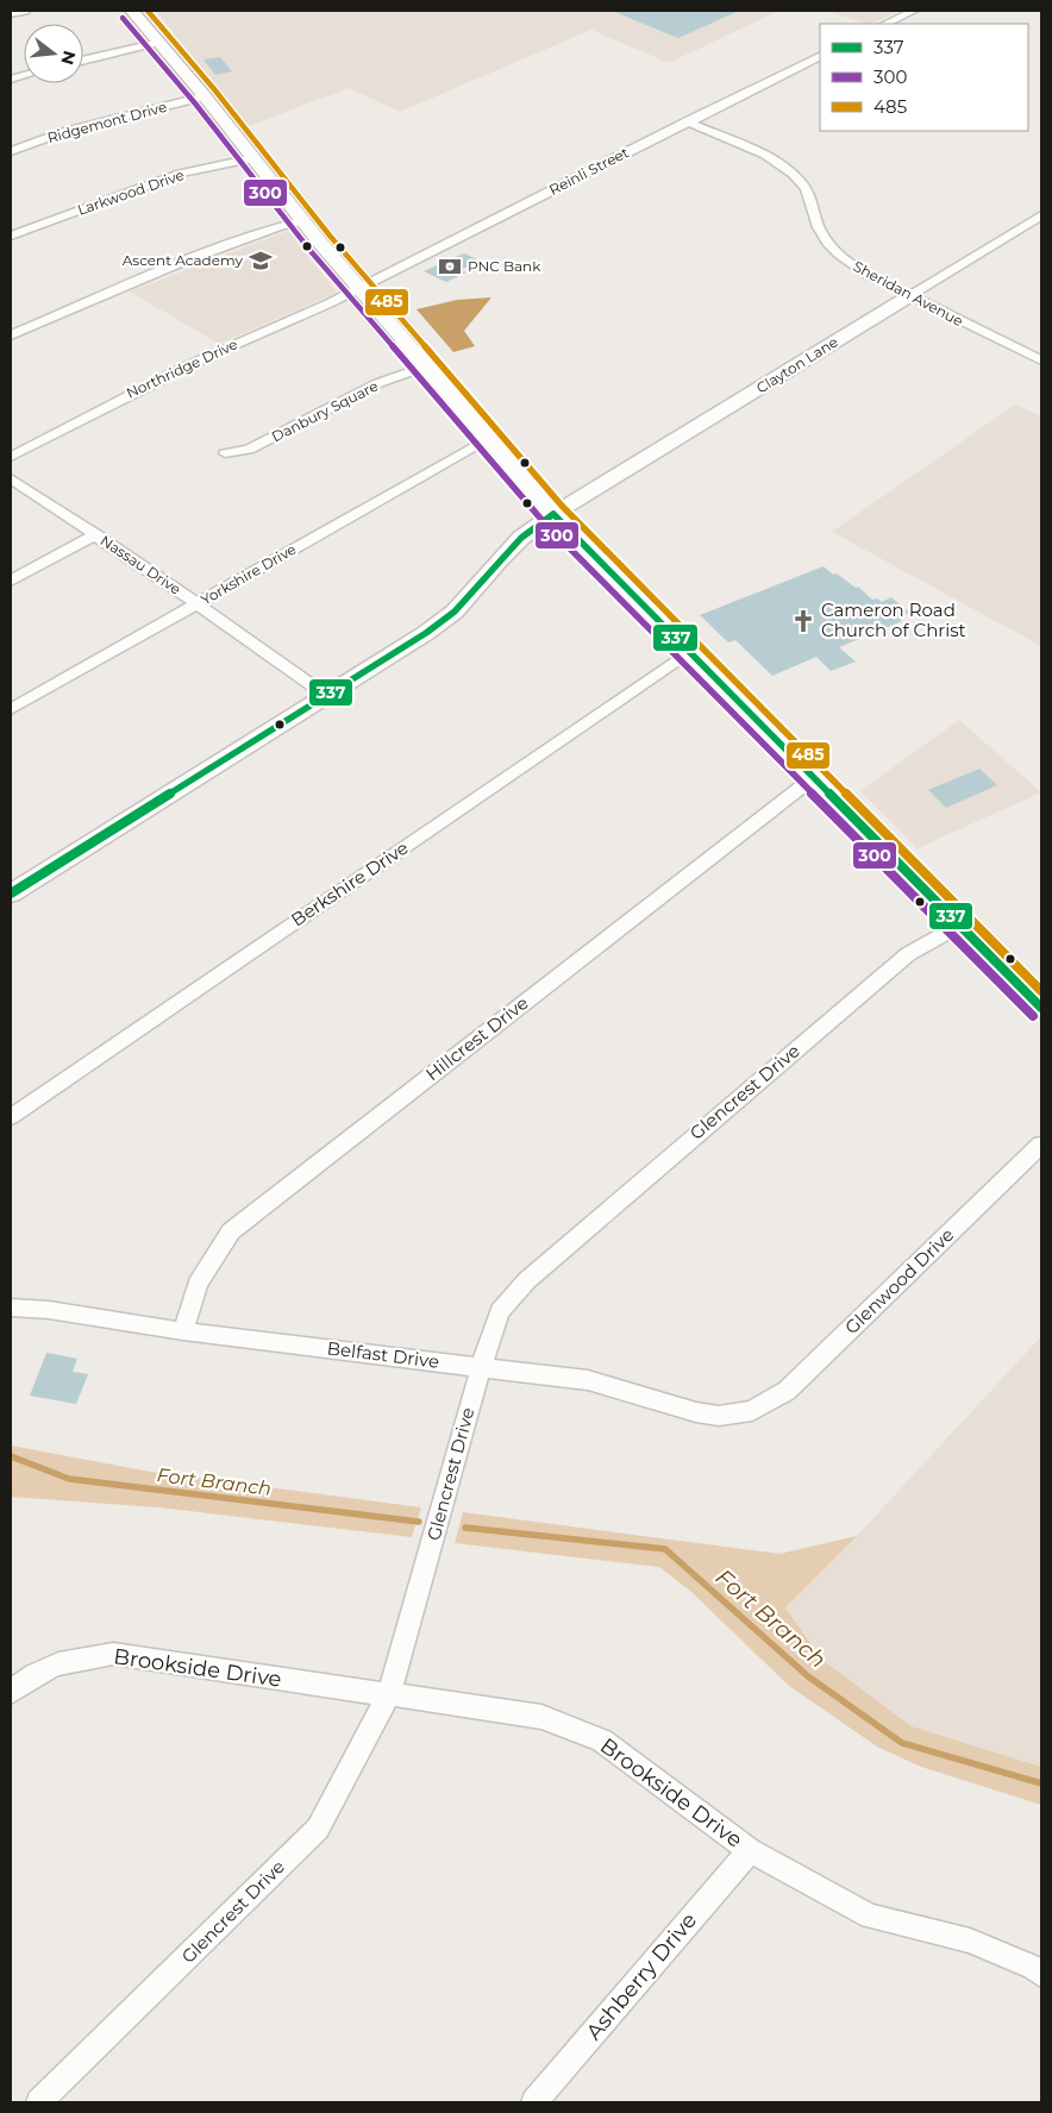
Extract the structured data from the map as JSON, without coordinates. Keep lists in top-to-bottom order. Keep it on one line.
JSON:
{"streets":{"main road":["Clayton Lane"],"street":["Ridgemont Drive","Reinli Street","Larkwood Drive","Sheridan Avenue","Northridge Drive","Danbury Square","Nassau Drive","Yorkshire Drive","Berkshire Drive","Hillcrest Drive","Glencrest Drive","Glenwood Drive","Belfast Drive","Brookside Drive","Ashberry Drive"]},"crossings":[["Reinli Street","Sheridan Avenue"],["Reinli Street","Northridge Drive"],["Sheridan Avenue","Clayton Lane"],["Clayton Lane","Nassau Drive"],["Nassau Drive","Yorkshire Drive"],["Hillcrest Drive","Belfast Drive"],["Glencrest Drive","Belfast Drive"],["Glencrest Drive","Brookside Drive"],["Glenwood Drive","Belfast Drive"],["Brookside Drive","Ashberry Drive"]],"water":["Fort Branch"],"places":{"school or university":["Ascent Academy"],"bank":["PNC Bank"],"church":["Cameron Road Church of Christ"]},"lines":["transit line 485","transit line 300","transit line 337"],"legend":["337","300","485"],"north":"right"}
